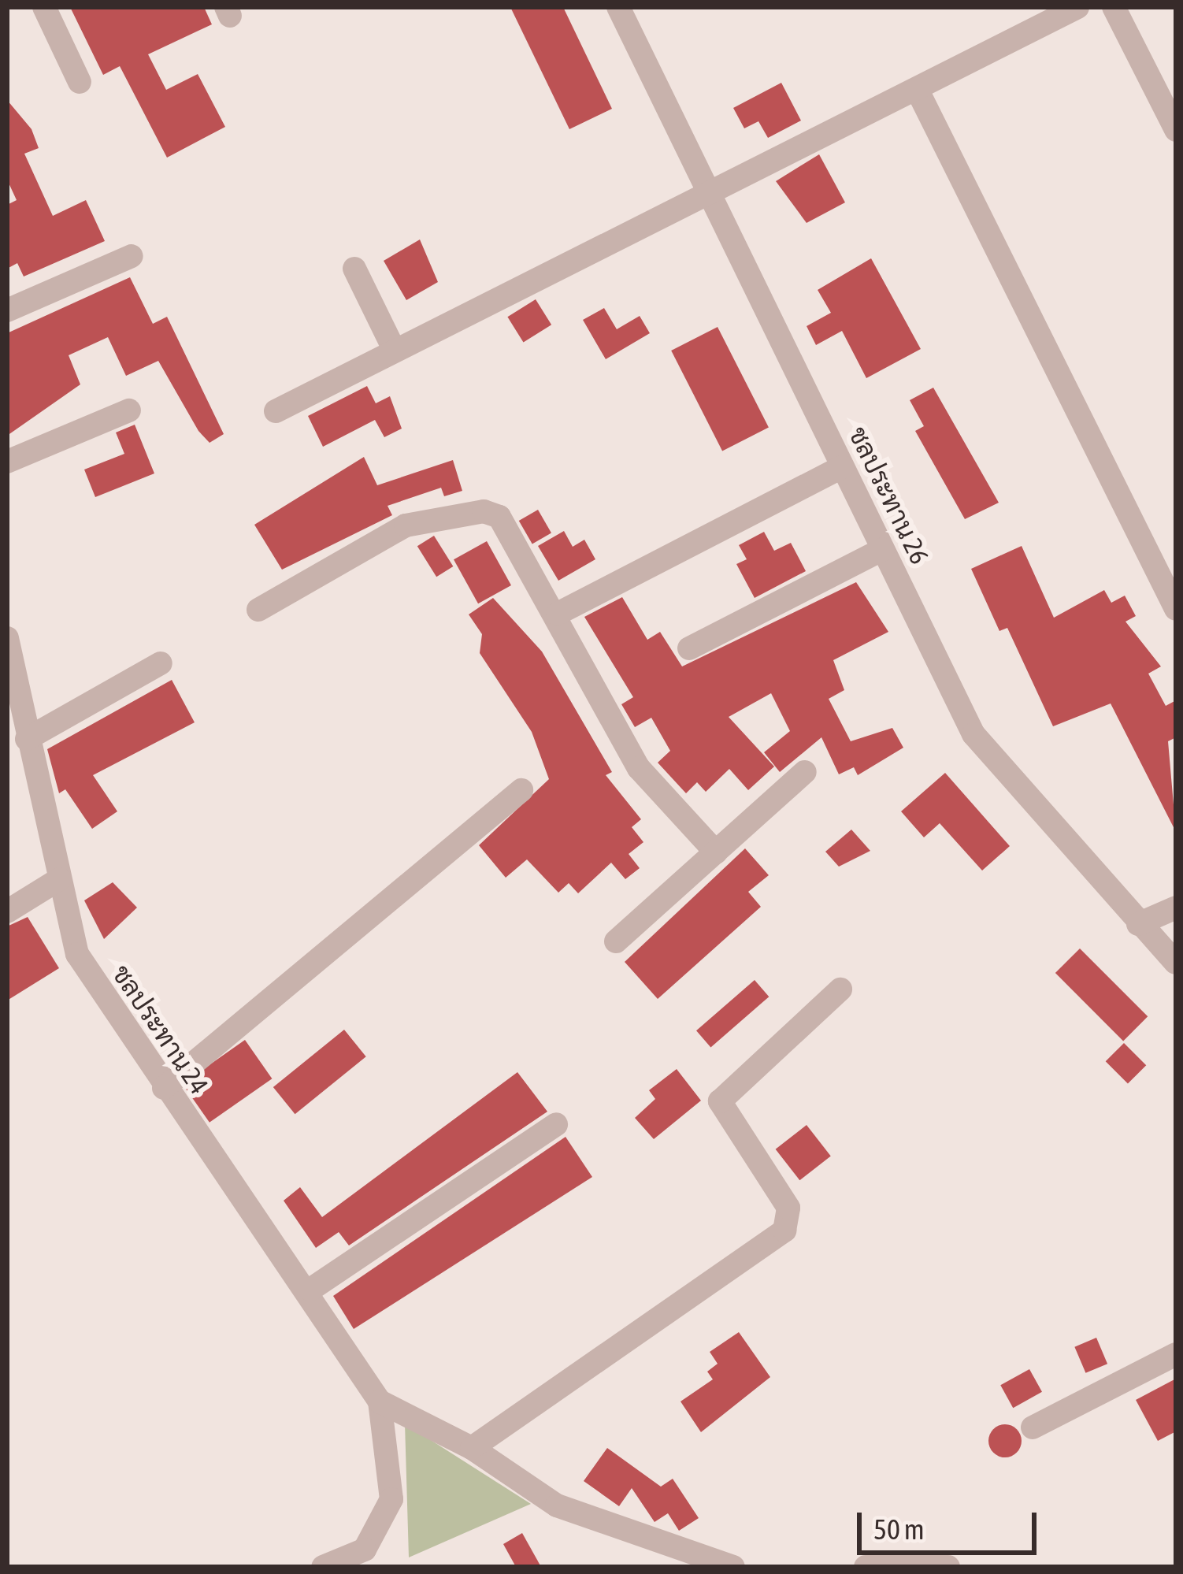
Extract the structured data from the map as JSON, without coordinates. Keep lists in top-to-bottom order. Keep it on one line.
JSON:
{"streets":{"street":["ชลประทาน 26","ชลประทาน 24"]},"scale_bar":"50 m"}
